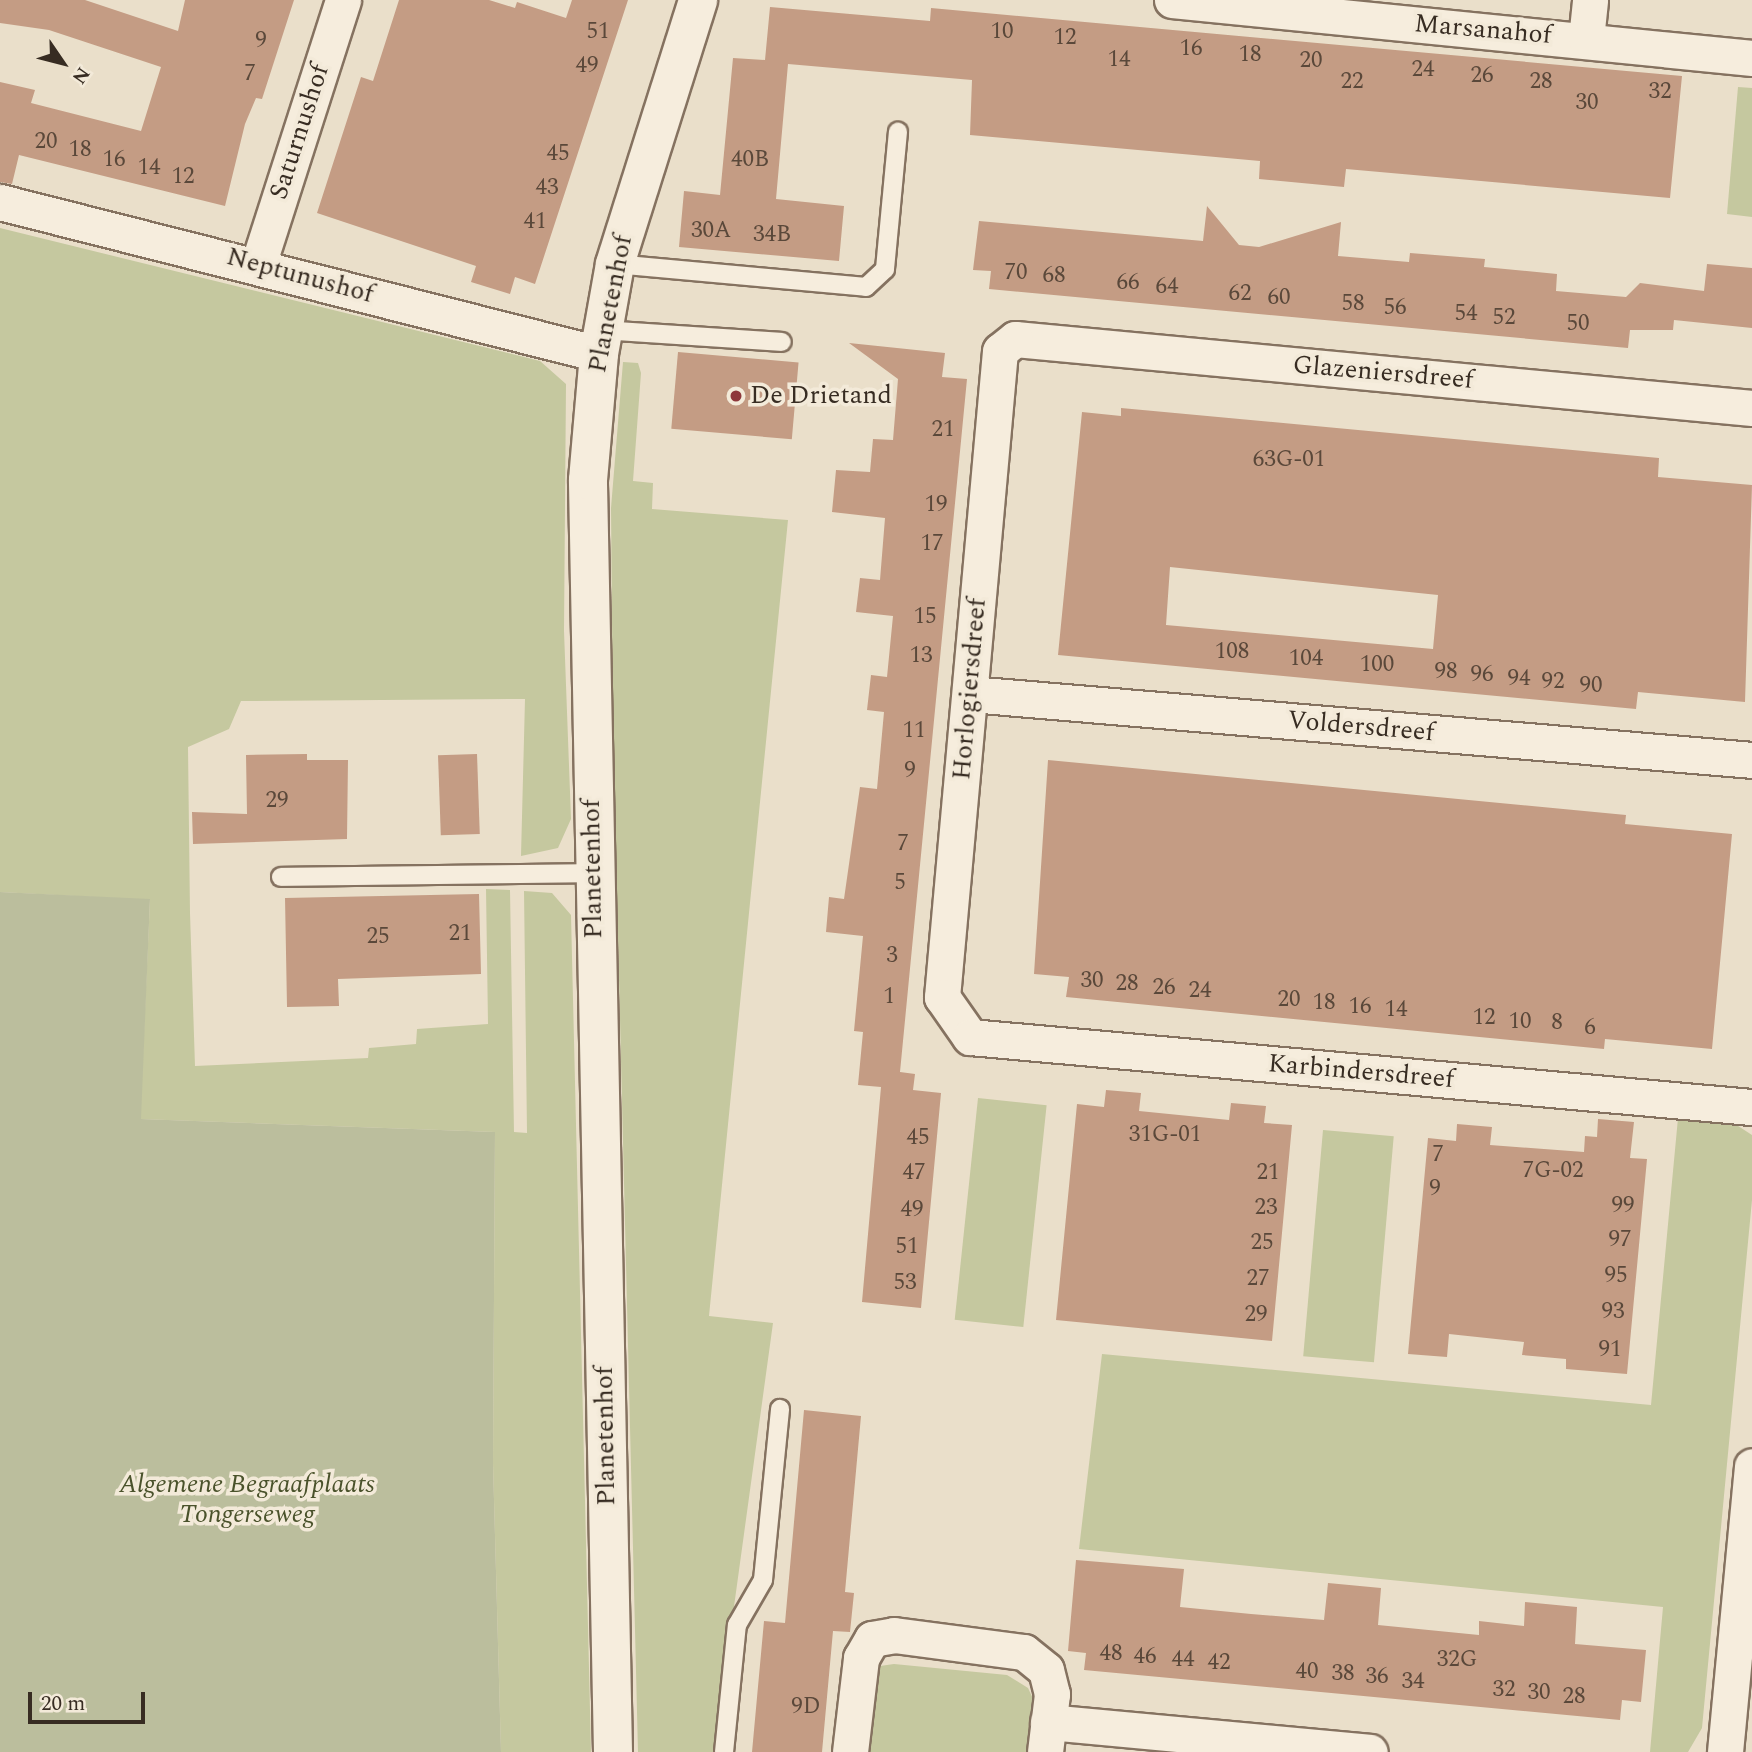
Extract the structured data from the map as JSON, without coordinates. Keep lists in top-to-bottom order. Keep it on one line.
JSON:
{"streets":{"street":["Marsanahof","Saturnushof","Neptunushof","Planetenhof","Glazeniersdreef","Horlogiersdreef","Voldersdreef","Karbindersdreef"]},"crossings":[["Saturnushof","Neptunushof"],["Neptunushof","Planetenhof"],["Glazeniersdreef","Horlogiersdreef"],["Horlogiersdreef","Voldersdreef"],["Horlogiersdreef","Karbindersdreef"]],"parks":["Algemene Begraafplaats Tongerseweg"],"places":["De Drietand"],"house_numbers":["51","10","12","9","16","18","14","20","49","24","7","26","22","28","32","30","20","18","45","16","40B","14","12","43","41","30A","34B","70","68","66","64","62","60","58","56","54","52","50","21","63G-01","19","17","15","108","13","104","100","98","96","94","92","90","11","9","29","7","5","21","25","3","30","28","26","24","1","20","18","16","14","12","10","8","6","31G-01","45","7","7G-02","47","21","9","99","23","49","97","25","51","95","27","53","93","29","91","48","46","44","32G","42","40","38","36","34","32","30","28","9D"],"scale_bar":"20 m","north":"bottom right"}
